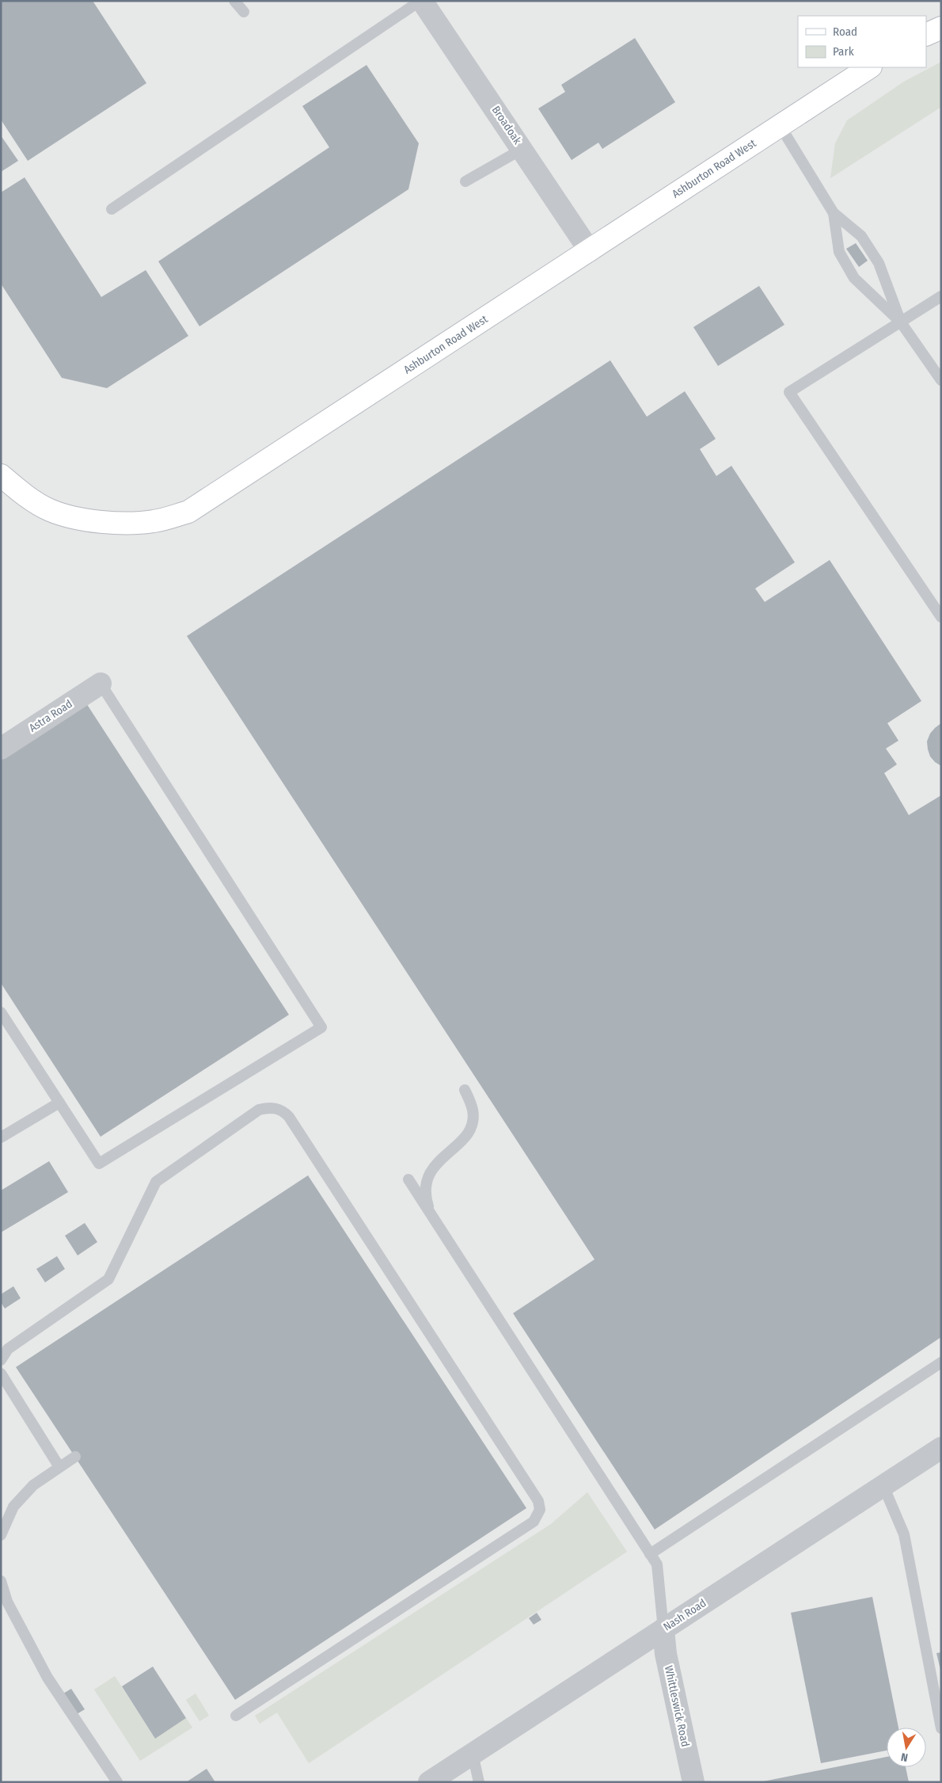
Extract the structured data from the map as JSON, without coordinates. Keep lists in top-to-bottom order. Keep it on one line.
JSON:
{"streets":{"main road":["Ashburton Road West"],"street":["Broadoak","Astra Road","Nash Road","Whittleswick Road"]},"crossings":[["Broadoak","Ashburton Road West"],["Nash Road","Whittleswick Road"]],"legend":["Road","Park"],"north":"bottom"}
